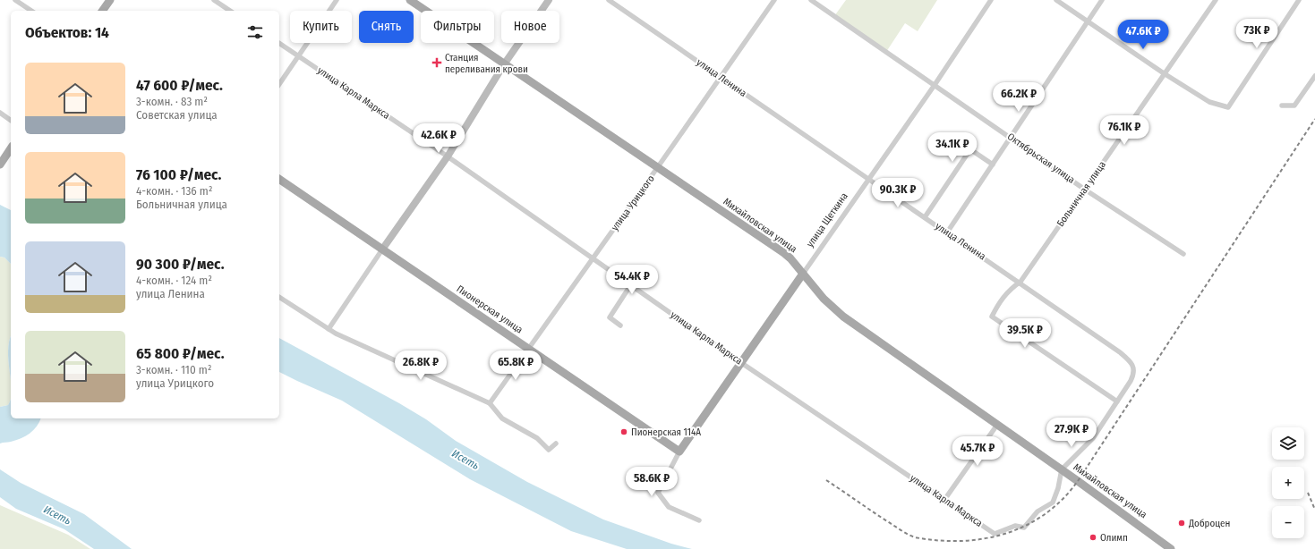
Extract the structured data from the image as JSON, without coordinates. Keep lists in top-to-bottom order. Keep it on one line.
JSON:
{"streets":{"main road":["улица Щеткина","Михайловская улица","Пионерская улица"],"street":["улица Ленина","улица Карла Маркса","Октябрьская улица","Больничная улица","улица Урицкого"]},"crossings":[["улица Ленина","улица Карла Маркса"],["улица Ленина","Больничная улица"],["улица Ленина","улица Урицкого"],["улица Ленина","улица Щеткина"],["улица Ленина","Михайловская улица"],["улица Карла Маркса","улица Урицкого"],["улица Карла Маркса","улица Щеткина"],["улица Карла Маркса","Михайловская улица"],["Октябрьская улица","Больничная улица"],["Октябрьская улица","улица Щеткина"],["улица Урицкого","Михайловская улица"],["улица Урицкого","Пионерская улица"],["улица Щеткина","Михайловская улица"],["улица Щеткина","Пионерская улица"]],"water":["Исеть"],"places":{"health":["Станция переливания крови"],"other":["Пионерская 114А","Доброцен","Олимп"]},"page":{"chip":["Купить","Снять","Фильтры","Новое"],"heading":"Объектов: 14","price":["73K ₽","47.6K ₽","66.2K ₽","76.1K ₽","42.6K ₽","34.1K ₽","90.3K ₽","54.4K ₽","39.5K ₽","26.8K ₽","65.8K ₽","27.9K ₽","45.7K ₽","58.6K ₽"],"list":[{"name":"47 600 ₽/мес.","note":"3-комн. · 83 m² · Советская улица"},{"name":"76 100 ₽/мес.","note":"4-комн. · 136 m² · Больничная улица"},{"name":"90 300 ₽/мес.","note":"4-комн. · 124 m² · улица Ленина"},{"name":"65 800 ₽/мес.","note":"3-комн. · 110 m² · улица Урицкого"}],"map_buttons":["+","−"]}}
